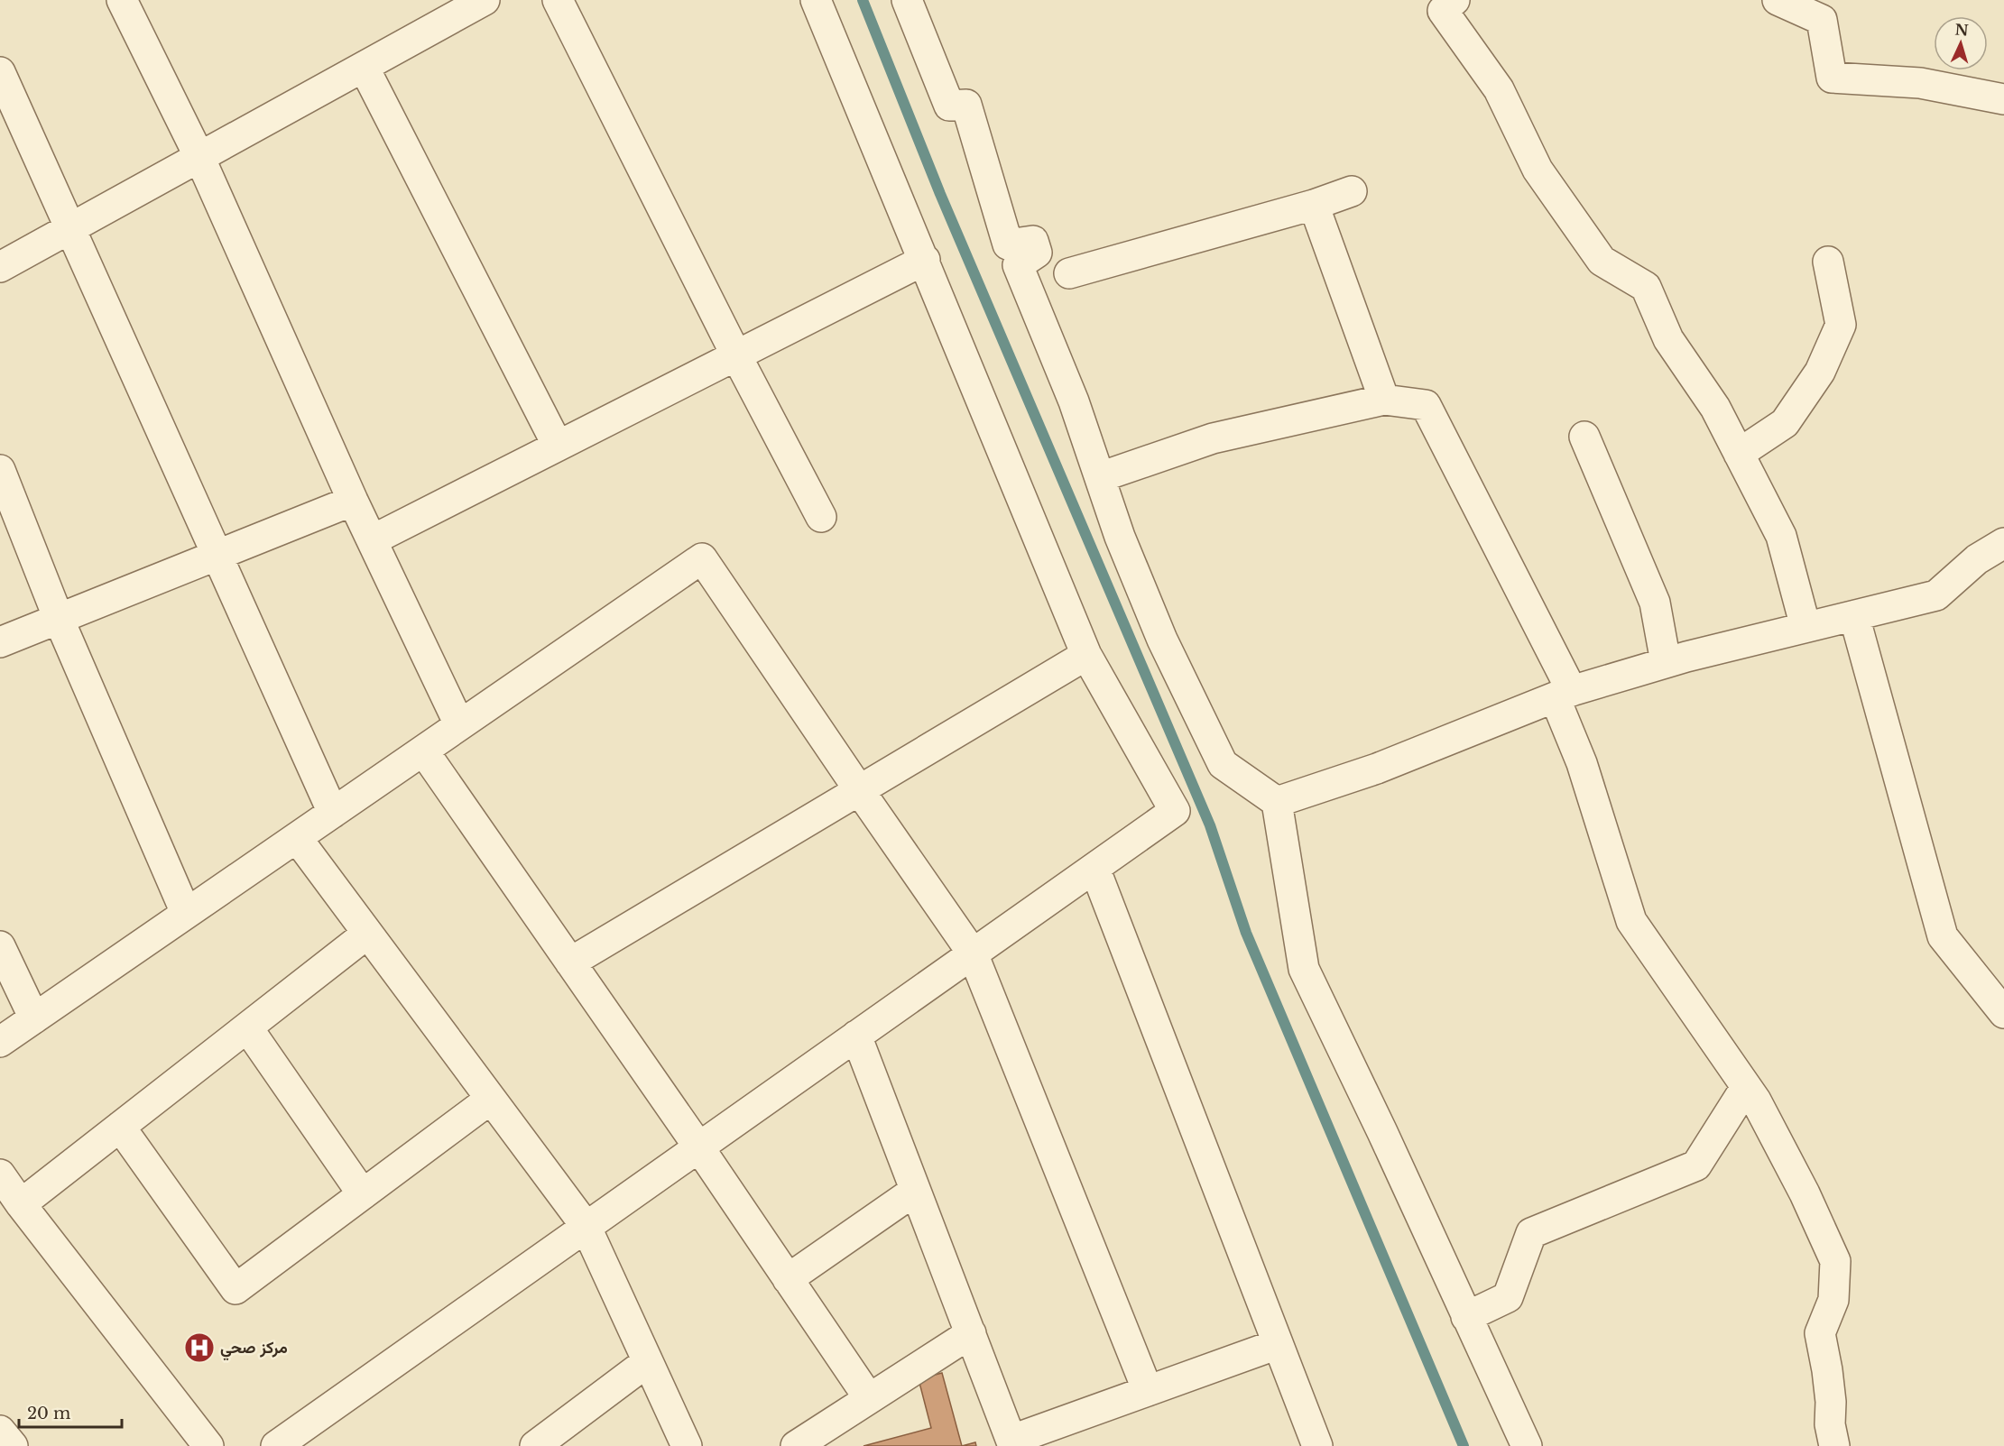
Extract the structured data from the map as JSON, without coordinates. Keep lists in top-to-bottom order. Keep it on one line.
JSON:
{"places":{"hospital":["مركز صحي"]},"scale_bar":"20 m","north":"top"}
